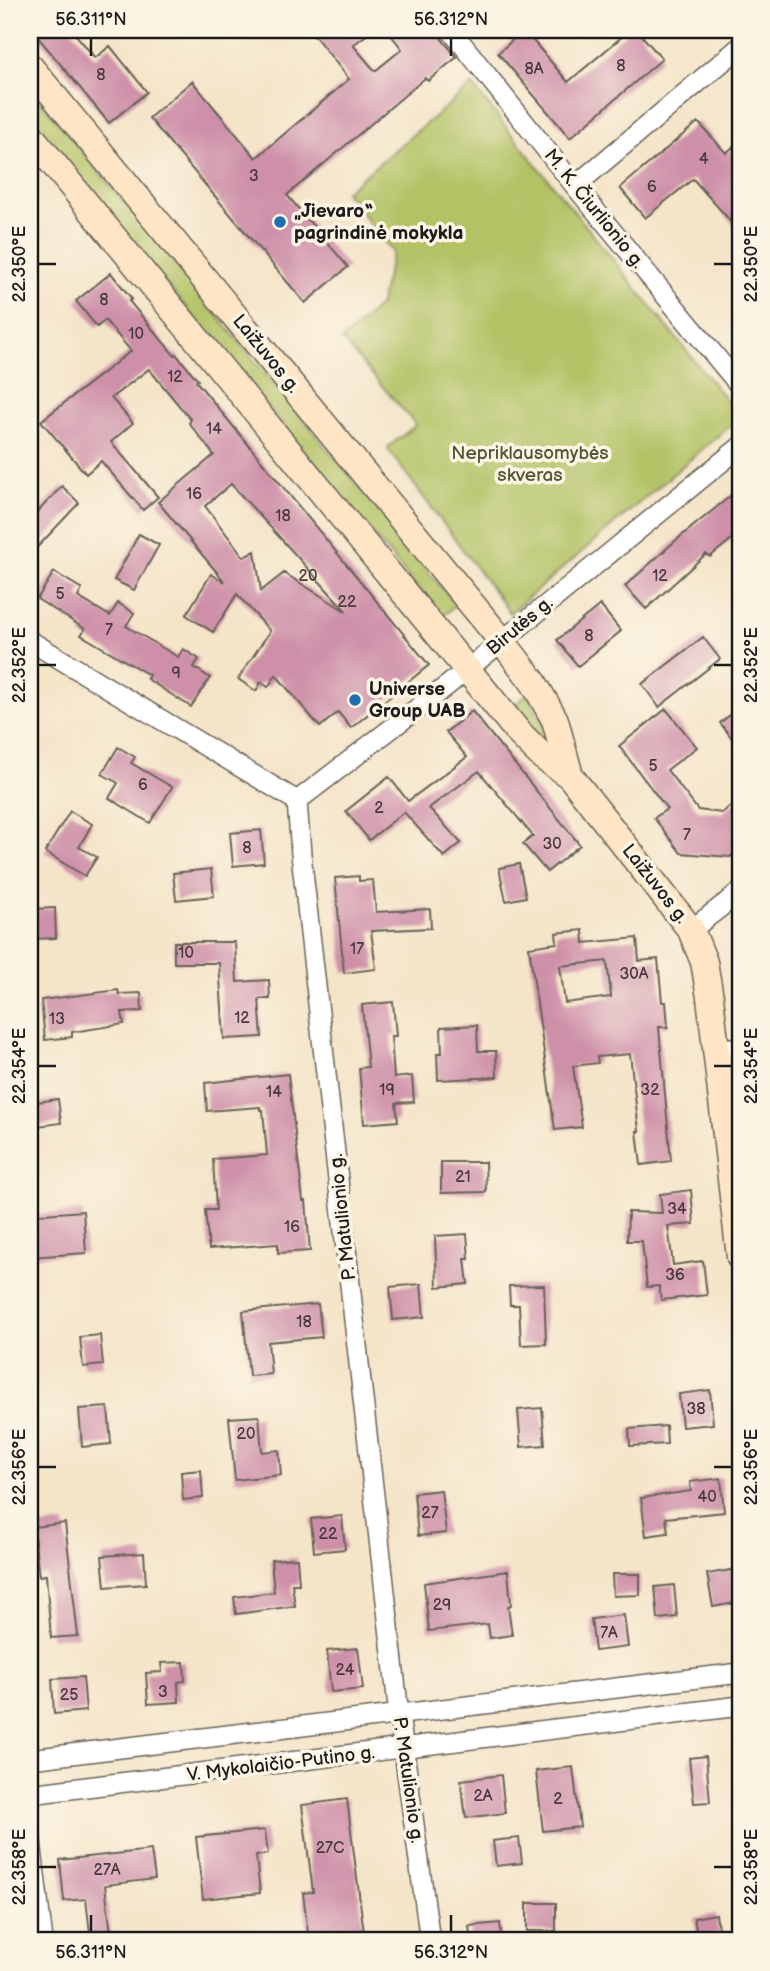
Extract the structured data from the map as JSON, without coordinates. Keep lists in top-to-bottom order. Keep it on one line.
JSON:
{"streets":{"main road":["Laižuvos g."],"street":["M. K. Čiurlionio g.","Birutės g.","P. Matulionio g.","V. Mykolaičio-Putino g."]},"crossings":[["Laižuvos g.","Birutės g."],["Birutės g.","P. Matulionio g."],["P. Matulionio g.","V. Mykolaičio-Putino g."]],"parks":["Nepriklausomybės skveras"],"places":["„Jievaro“ pagrindinė mokykla","Universe Group UAB"],"house_numbers":["8","8A","8","4","3","6","8","10","12","14","16","18","20","12","5","22","7","8","9","5","6","2","7","30","8","17","10","30A","12","13","19","32","14","21","34","16","36","18","38","20","40","27","22","29","7A","24","3","25","2A","2","27C","27A"],"coordinates":["56.311°N","56.312°N","22.350°E","22.352°E","22.354°E","22.356°E","22.358°E"]}
